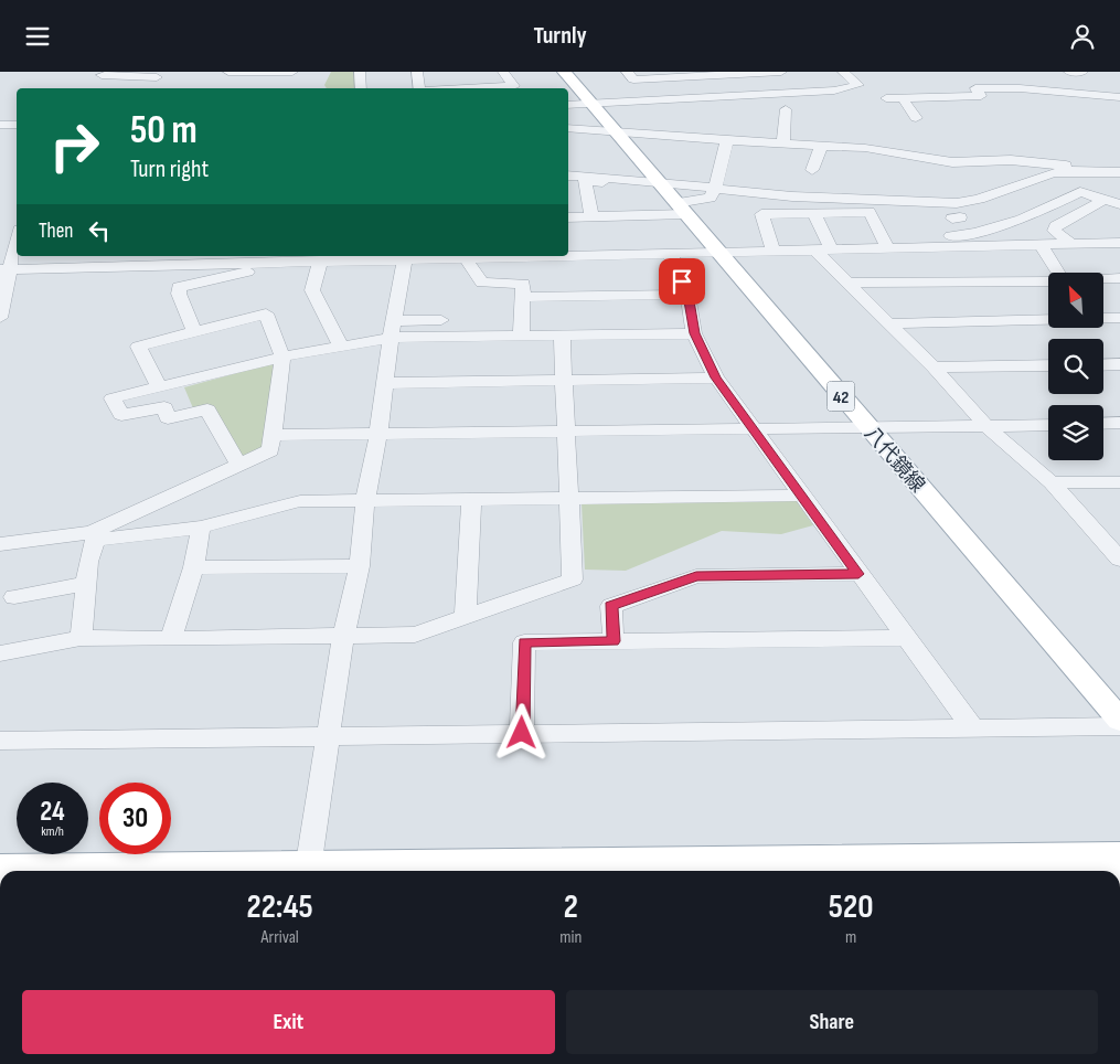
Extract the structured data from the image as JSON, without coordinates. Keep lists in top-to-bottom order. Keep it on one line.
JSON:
{"streets":{"main road":["42","八代鏡線"]},"north":"top left","page":{"header":"Turnly","turn":["50 m","Turn right"],"then":"Then","speed":"24 km/h","limit":"30","eta":["22:45","Arrival","2","min","520","m"],"buttons":["Exit","Share"]}}
